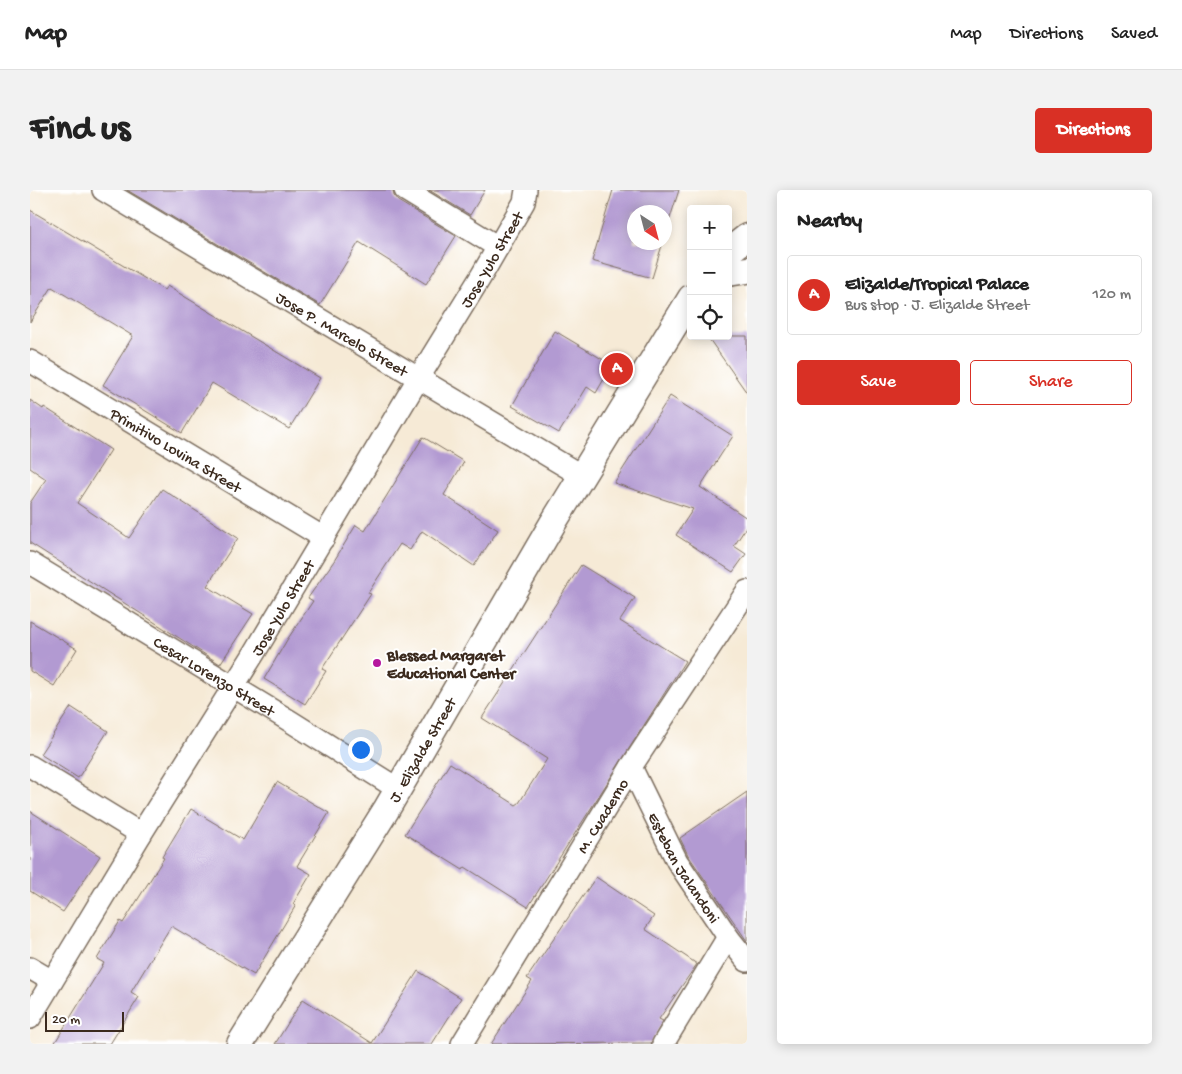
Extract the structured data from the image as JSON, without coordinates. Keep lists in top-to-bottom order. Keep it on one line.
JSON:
{"streets":{"street":["Jose Yulo Street","Jose P. Marcelo Street","Primitivo Lovina Street","Cesar Lorenzo Street","J. Elizalde Street","M. Cuaderno","Esteban Jalandoni"]},"crossings":[["Jose Yulo Street","Jose P. Marcelo Street"],["Jose Yulo Street","Primitivo Lovina Street"],["Jose Yulo Street","Cesar Lorenzo Street"],["Jose P. Marcelo Street","J. Elizalde Street"],["Cesar Lorenzo Street","J. Elizalde Street"],["M. Cuaderno","Esteban Jalandoni"]],"places":["Blessed Margaret Educational Center"],"scale_bar":"20 m","north":"bottom right","page":{"header":"Map","nav":["Map","Directions","Saved"],"buttons":["Directions",["Save","Share"]],"title":"Find us","heading":"Nearby","map_buttons":["+","−"],"list":[{"mark":"A","name":"Elizalde/Tropical Palace","note":"Bus stop · J. Elizalde Street","value":"120 m"}],"pins":"A","scale":"20 m"}}
